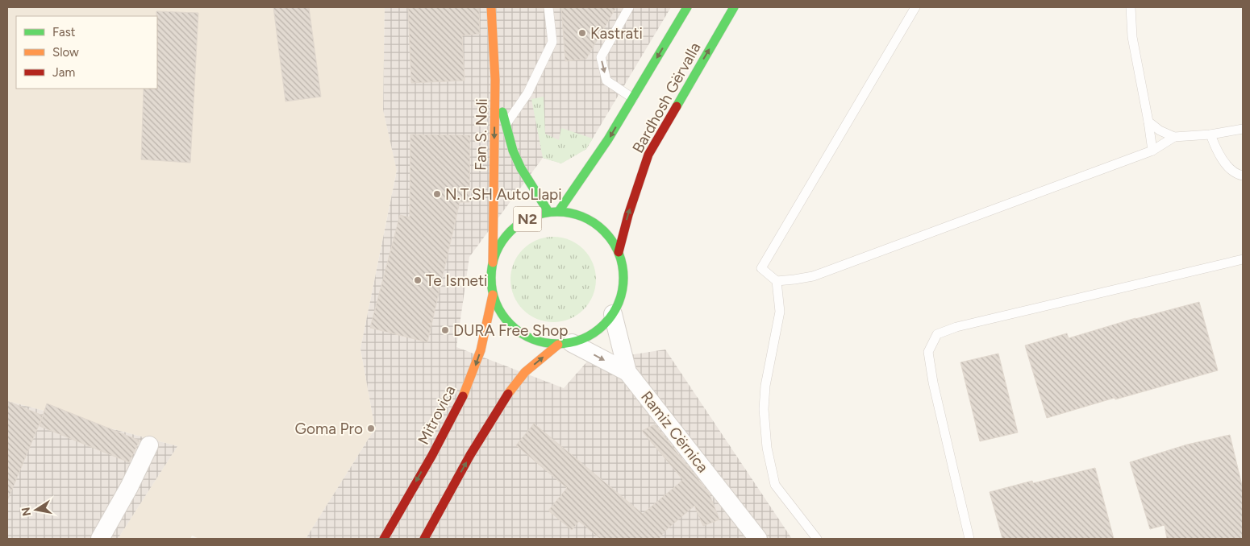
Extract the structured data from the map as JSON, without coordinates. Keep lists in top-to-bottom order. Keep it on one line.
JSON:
{"streets":{"main road":["Bardhosh Gërvalla","Fan S. Noli","N2","Mitrovica"],"street":["Ramiz Cërnica"]},"crossings":[["Bardhosh Gërvalla","Fan S. Noli"],["Bardhosh Gërvalla","N2"],["Bardhosh Gërvalla","Mitrovica"],["Bardhosh Gërvalla","Ramiz Cërnica"],["Fan S. Noli","N2"],["Fan S. Noli","Mitrovica"],["Fan S. Noli","Ramiz Cërnica"],["N2","Mitrovica"],["N2","Ramiz Cërnica"],["Mitrovica","Ramiz Cërnica"]],"one_way":["Fan S. Noli"],"places":["Kastrati","N.T.SH AutoLlapi","Te Ismeti","DURA Free Shop","Goma Pro"],"legend":["Fast","Slow","Jam"],"north":"left"}
